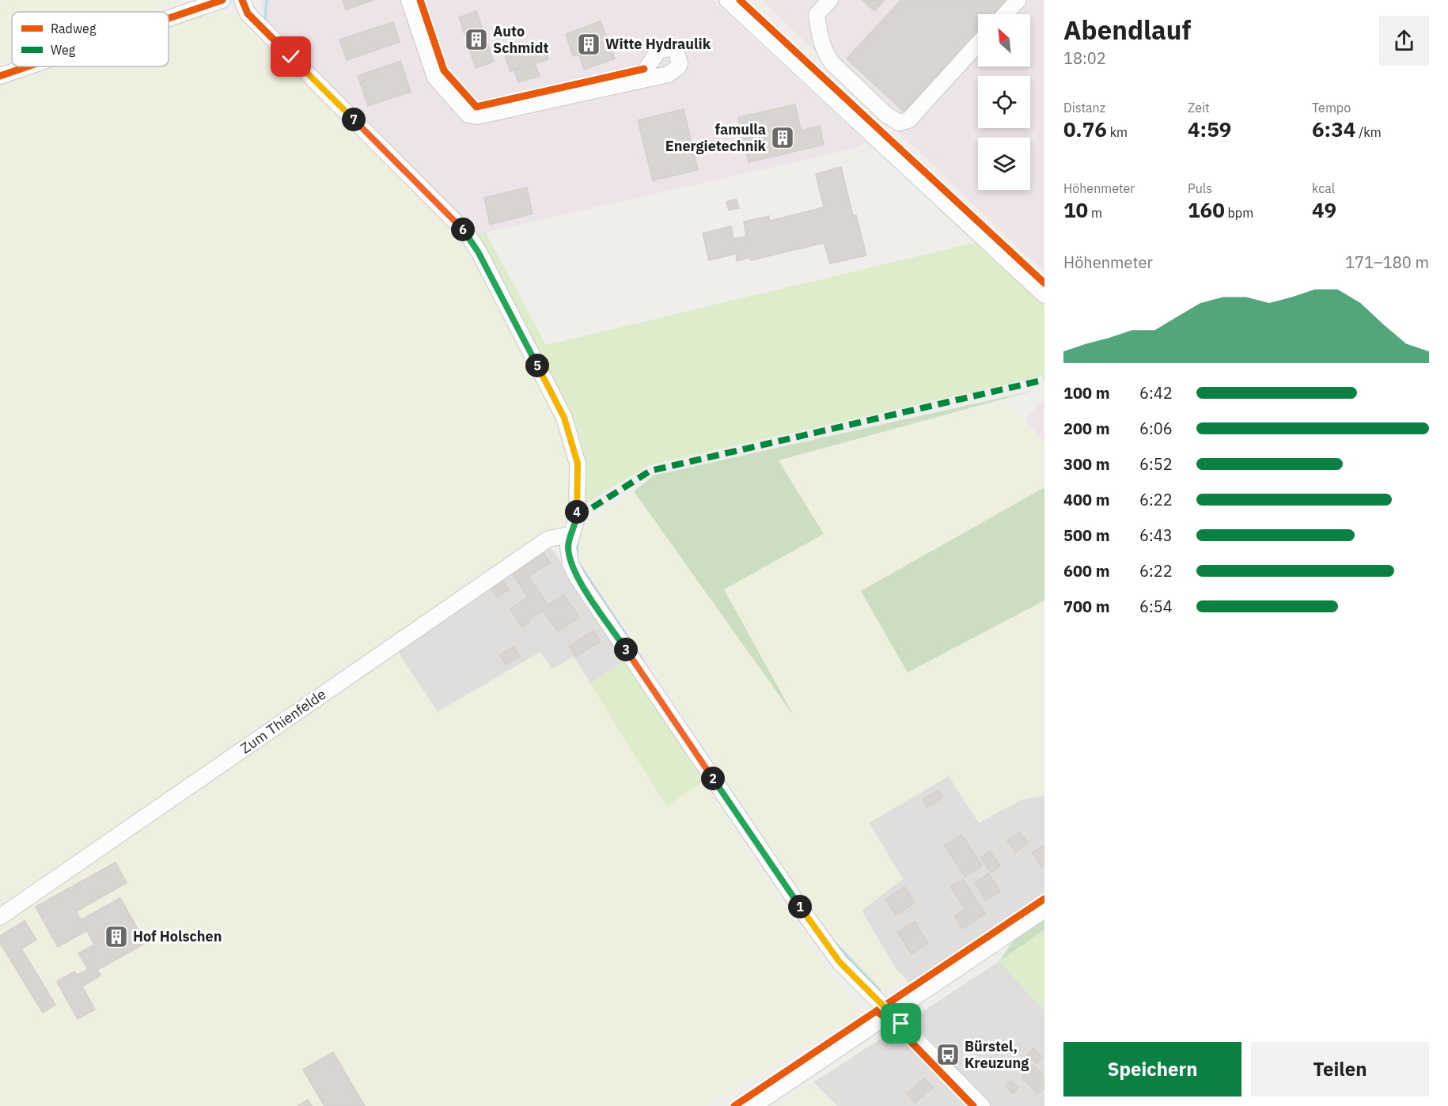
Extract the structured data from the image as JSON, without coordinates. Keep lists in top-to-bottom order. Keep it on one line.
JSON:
{"streets":{"street":["Zum Thienfelde"]},"places":{"building":["Auto Schmidt","Witte Hydraulik","famulla Energietechnik","Hof Holschen"],"bus stop":["Bürstel, Kreuzung"]},"legend":["Radweg","Weg"],"north":"top left","page":{"heading":["Abendlauf","18:02"],"stats":[["Distanz","0.76 km"],["Zeit","4:59"],["Tempo","6:34 /km"],["Höhenmeter","10 m"],["Puls","160 bpm"],["kcal","49"]],"pins":["7","6","5","4","3","2","1"],"chart":["Höhenmeter","171–180 m"],"list":[{"name":"100 m","note":"6:42"},{"name":"200 m","note":"6:06"},{"name":"300 m","note":"6:52"},{"name":"400 m","note":"6:22"},{"name":"500 m","note":"6:43"},{"name":"600 m","note":"6:22"},{"name":"700 m","note":"6:54"}],"buttons":["Speichern","Teilen"]}}
